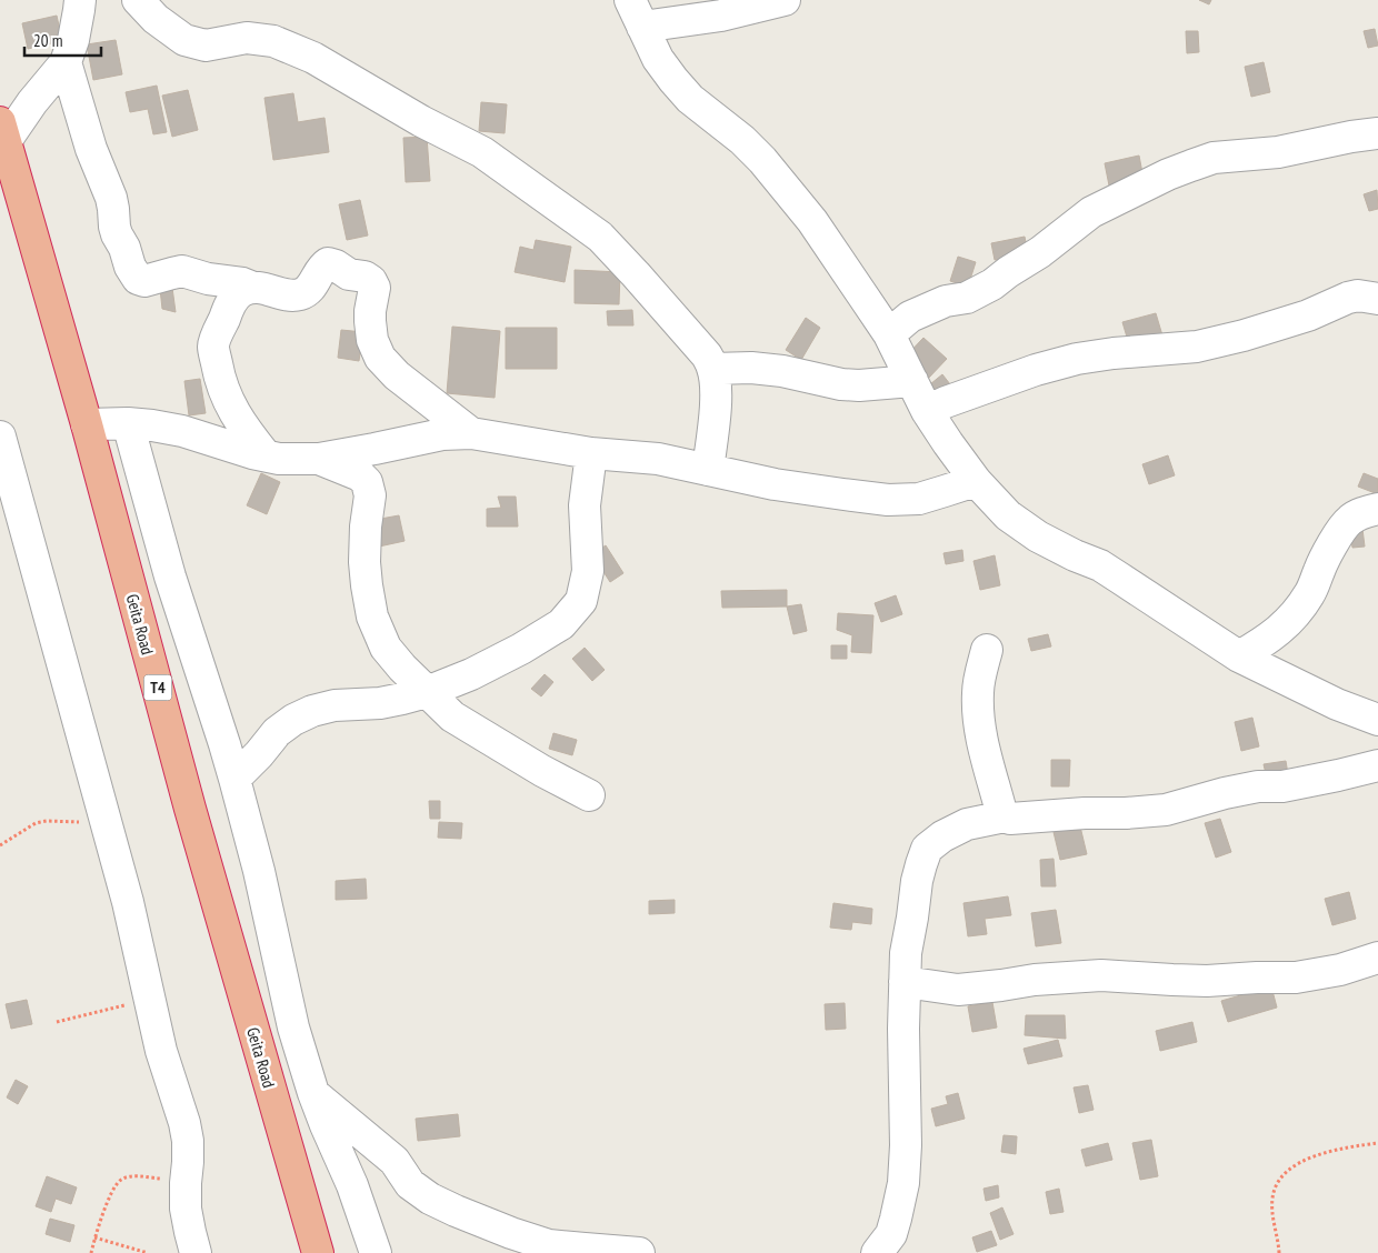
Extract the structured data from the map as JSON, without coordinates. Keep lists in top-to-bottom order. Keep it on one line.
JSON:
{"streets":{"highway":["Geita Road","T4"]},"scale_bar":"20 m"}
